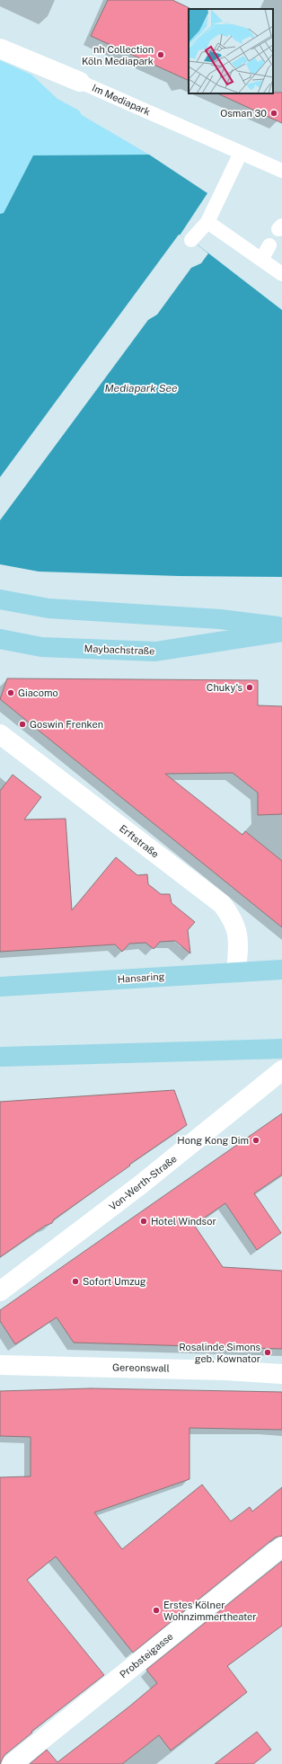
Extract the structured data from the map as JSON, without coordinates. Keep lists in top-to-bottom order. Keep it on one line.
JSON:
{"streets":{"main road":["Maybachstraße","Hansaring"],"street":["Im Mediapark","Erftstraße","Von-Werth-Straße","Gereonswall","Probsteigasse"]},"crossings":[["Erftstraße","Hansaring"]],"water":["Mediapark See"],"places":["nh Collection Köln Mediapark","Osman 30","Chuky's","Giacomo","Goswin Frenken","Hong Kong Dim","Hotel Windsor","Sofort Umzug","Rosalinde Simons geb. Kownator","Erstes Kölner Wohnzimmertheater"]}
